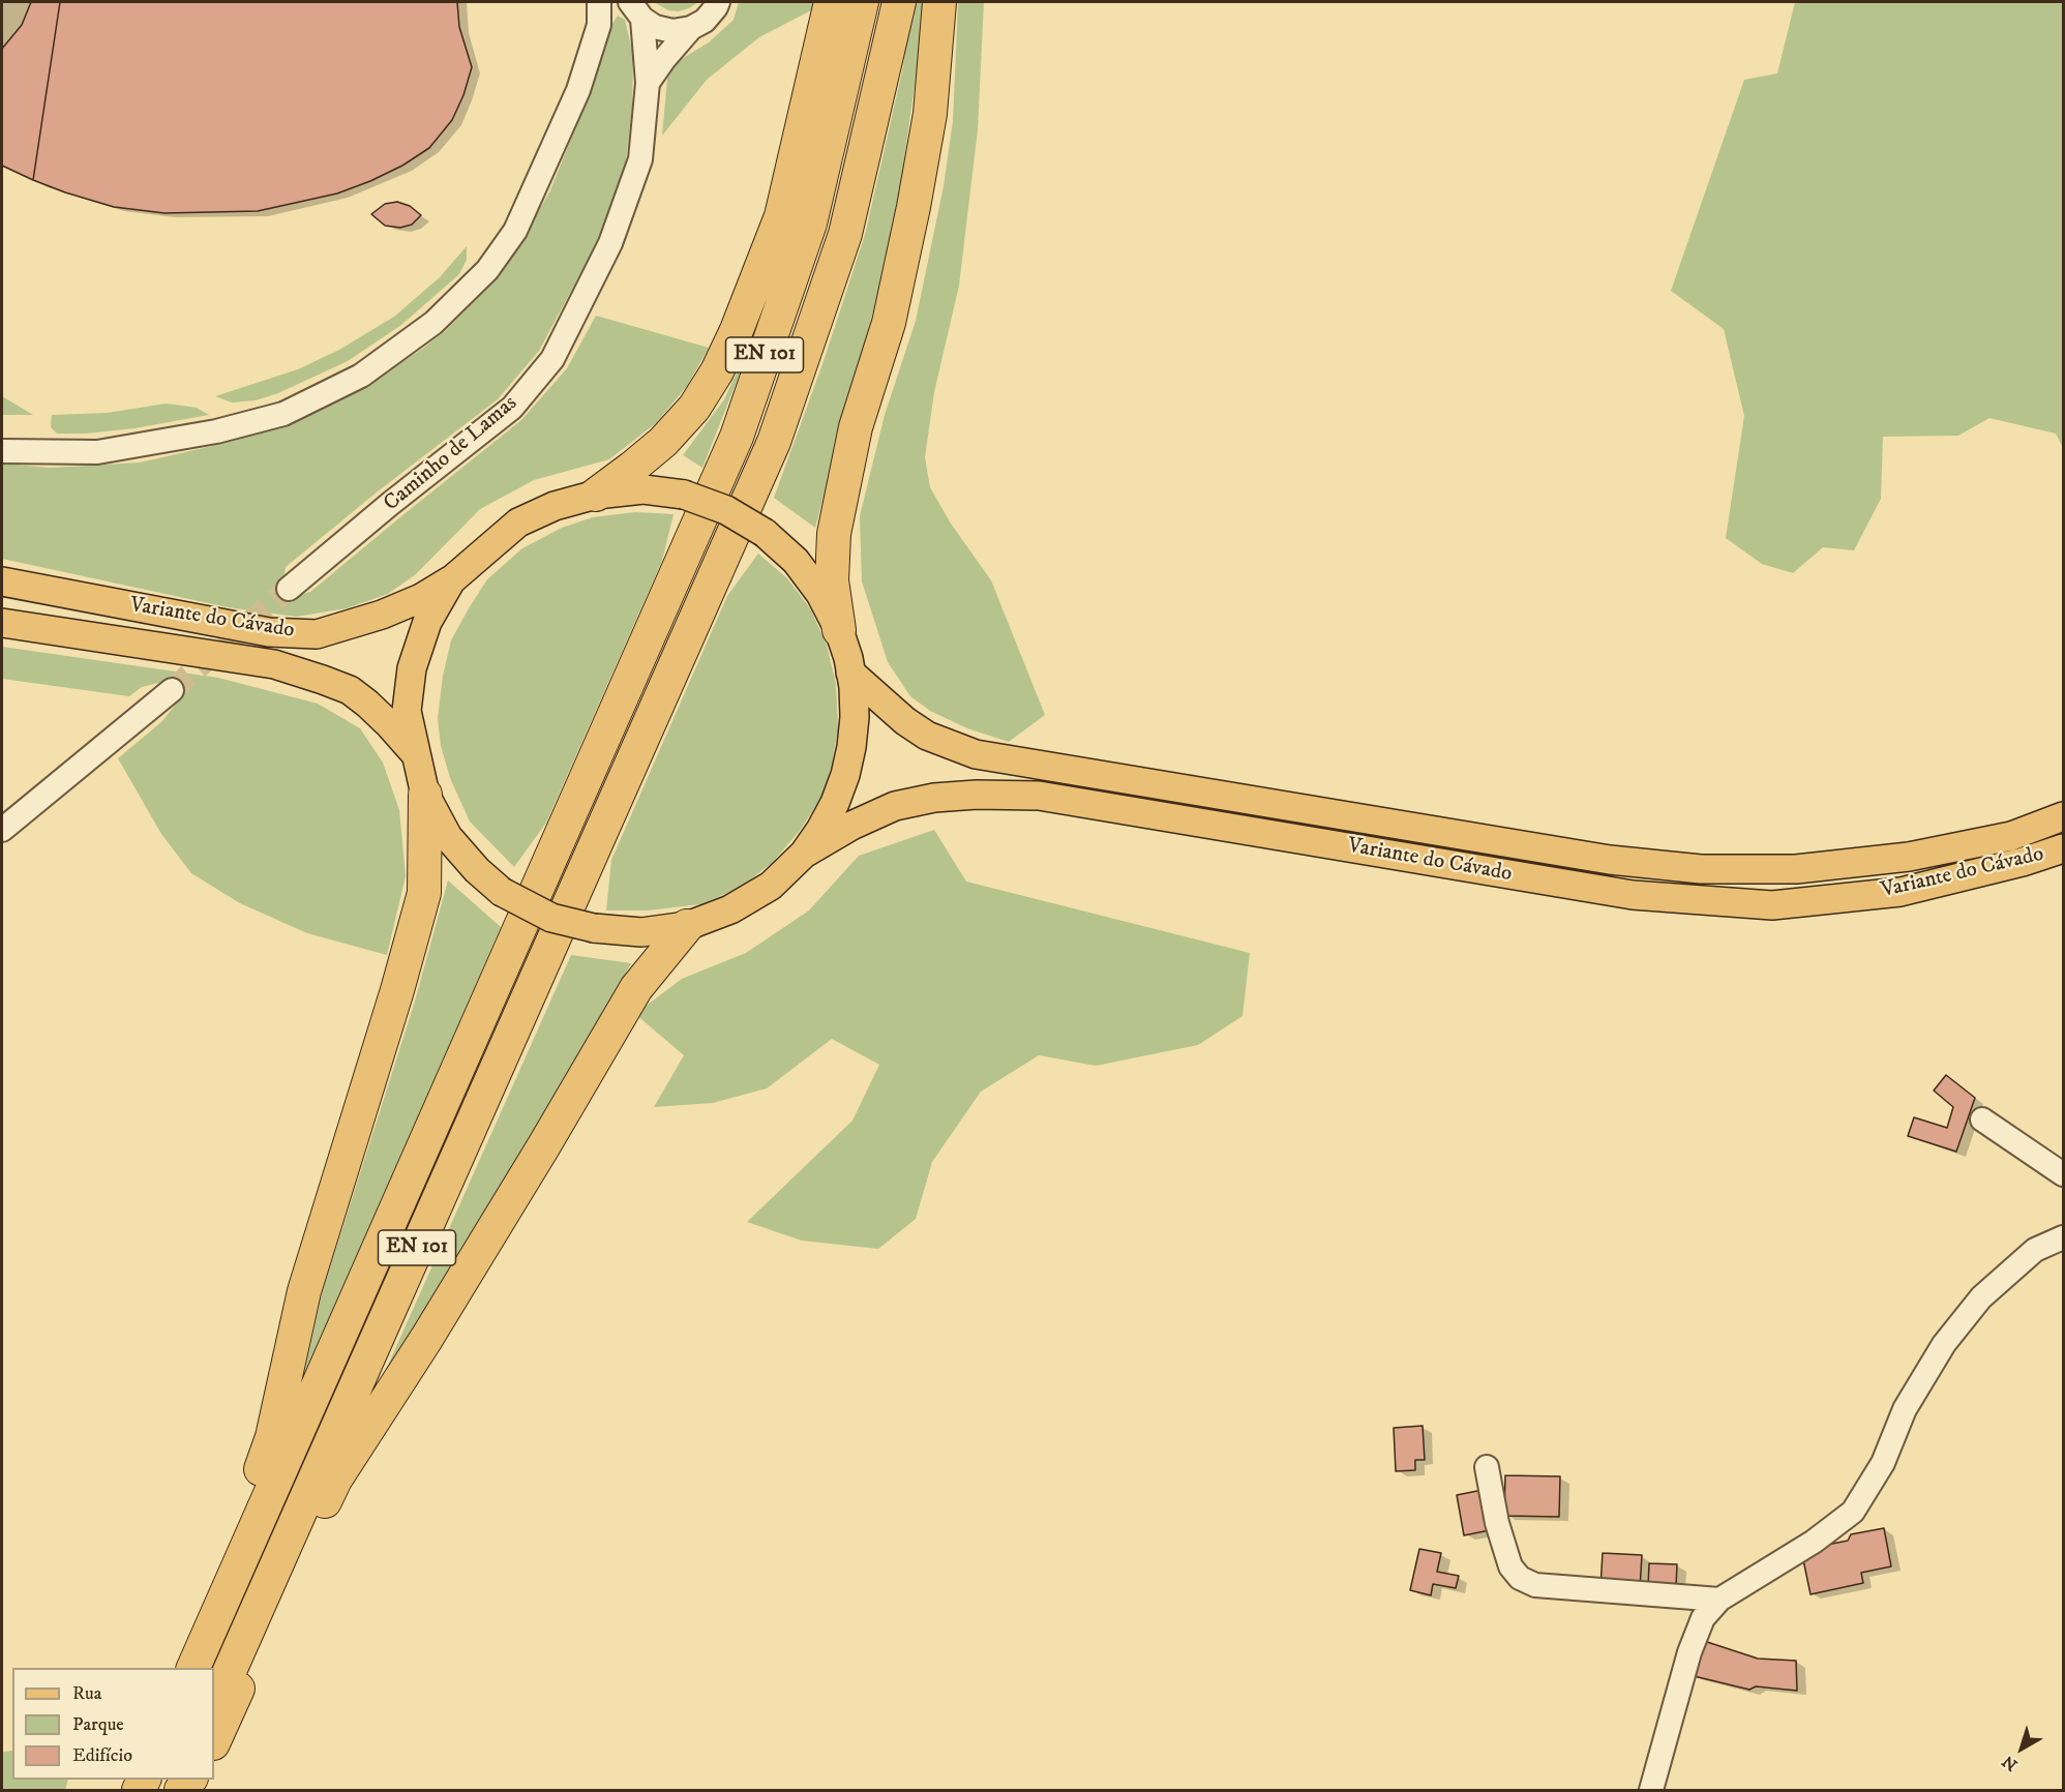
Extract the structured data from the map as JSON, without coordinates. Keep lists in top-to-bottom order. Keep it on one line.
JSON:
{"streets":{"highway":["EN 101"],"main road":["Variante do Cávado"],"street":["Caminho de Lamas"]},"legend":["Rua","Parque","Edifício"],"north":"bottom left"}
